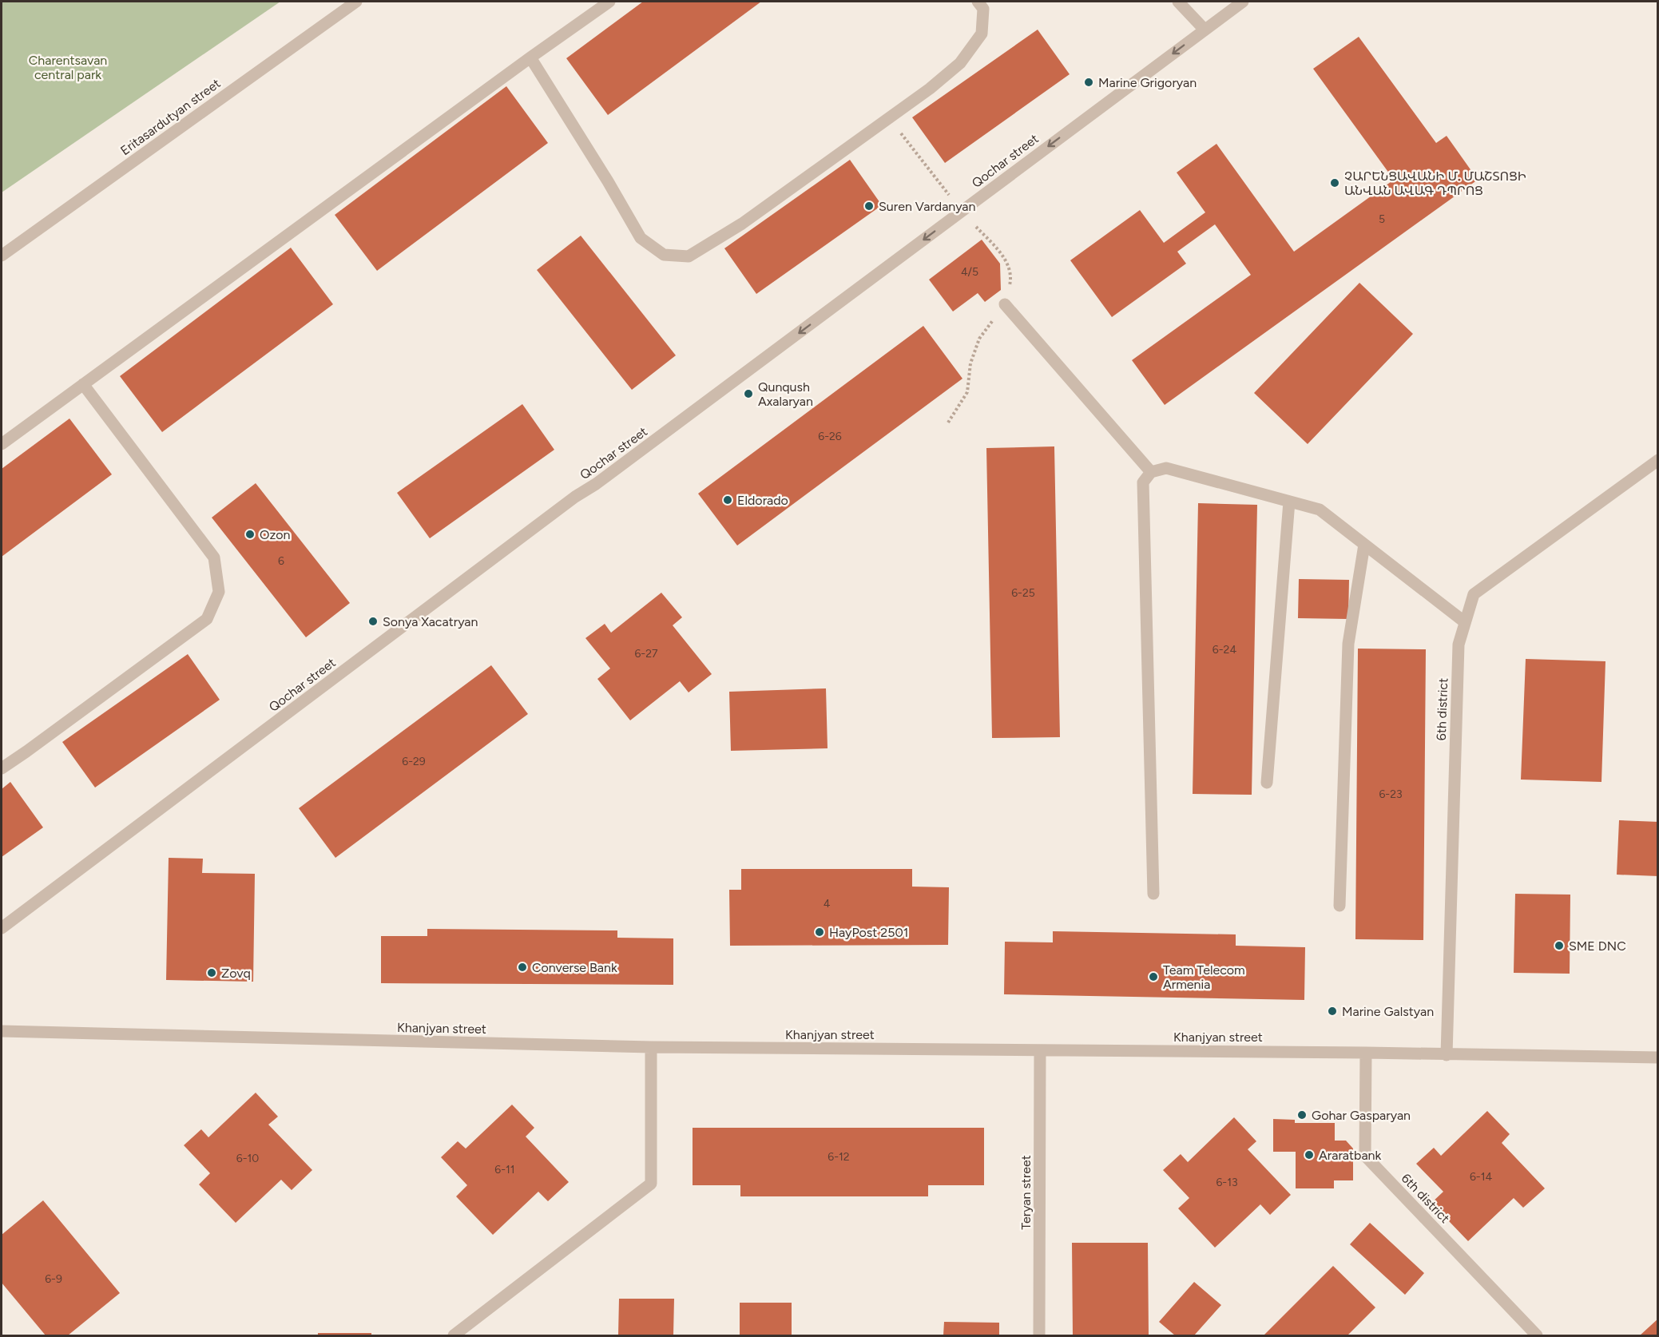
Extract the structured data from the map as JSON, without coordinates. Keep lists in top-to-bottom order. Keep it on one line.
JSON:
{"streets":{"street":["Eritasardutyan street","Qochar street","6th district","Khanjyan street","Teryan street"]},"crossings":[["6th district","Khanjyan street"],["Khanjyan street","Teryan street"]],"one_way":["Qochar street"],"parks":["Charentsavan central park"],"places":["Marine Grigoryan","ՉԱՐԵՆՑԱՎԱՆԻ Մ. ՄԱՇՏՈՑԻ ԱՆՎԱՆ ԱՎԱԳ ԴՊՐՈՑ","Suren Vardanyan","Qunqush Axalaryan","Eldorado","Ozon","Sonya Xacatryan","HayPost 2501","SME DNC","Converse Bank","Zovq","Team Telecom Armenia","Marine Galstyan","Gohar Gasparyan","Araratbank"],"house_numbers":["5","4/5","6-26","6","6-25","6-24","6-27","6-29","6-23","4","6-12","6-10","6-11","6-14","6-13","6-9"]}
